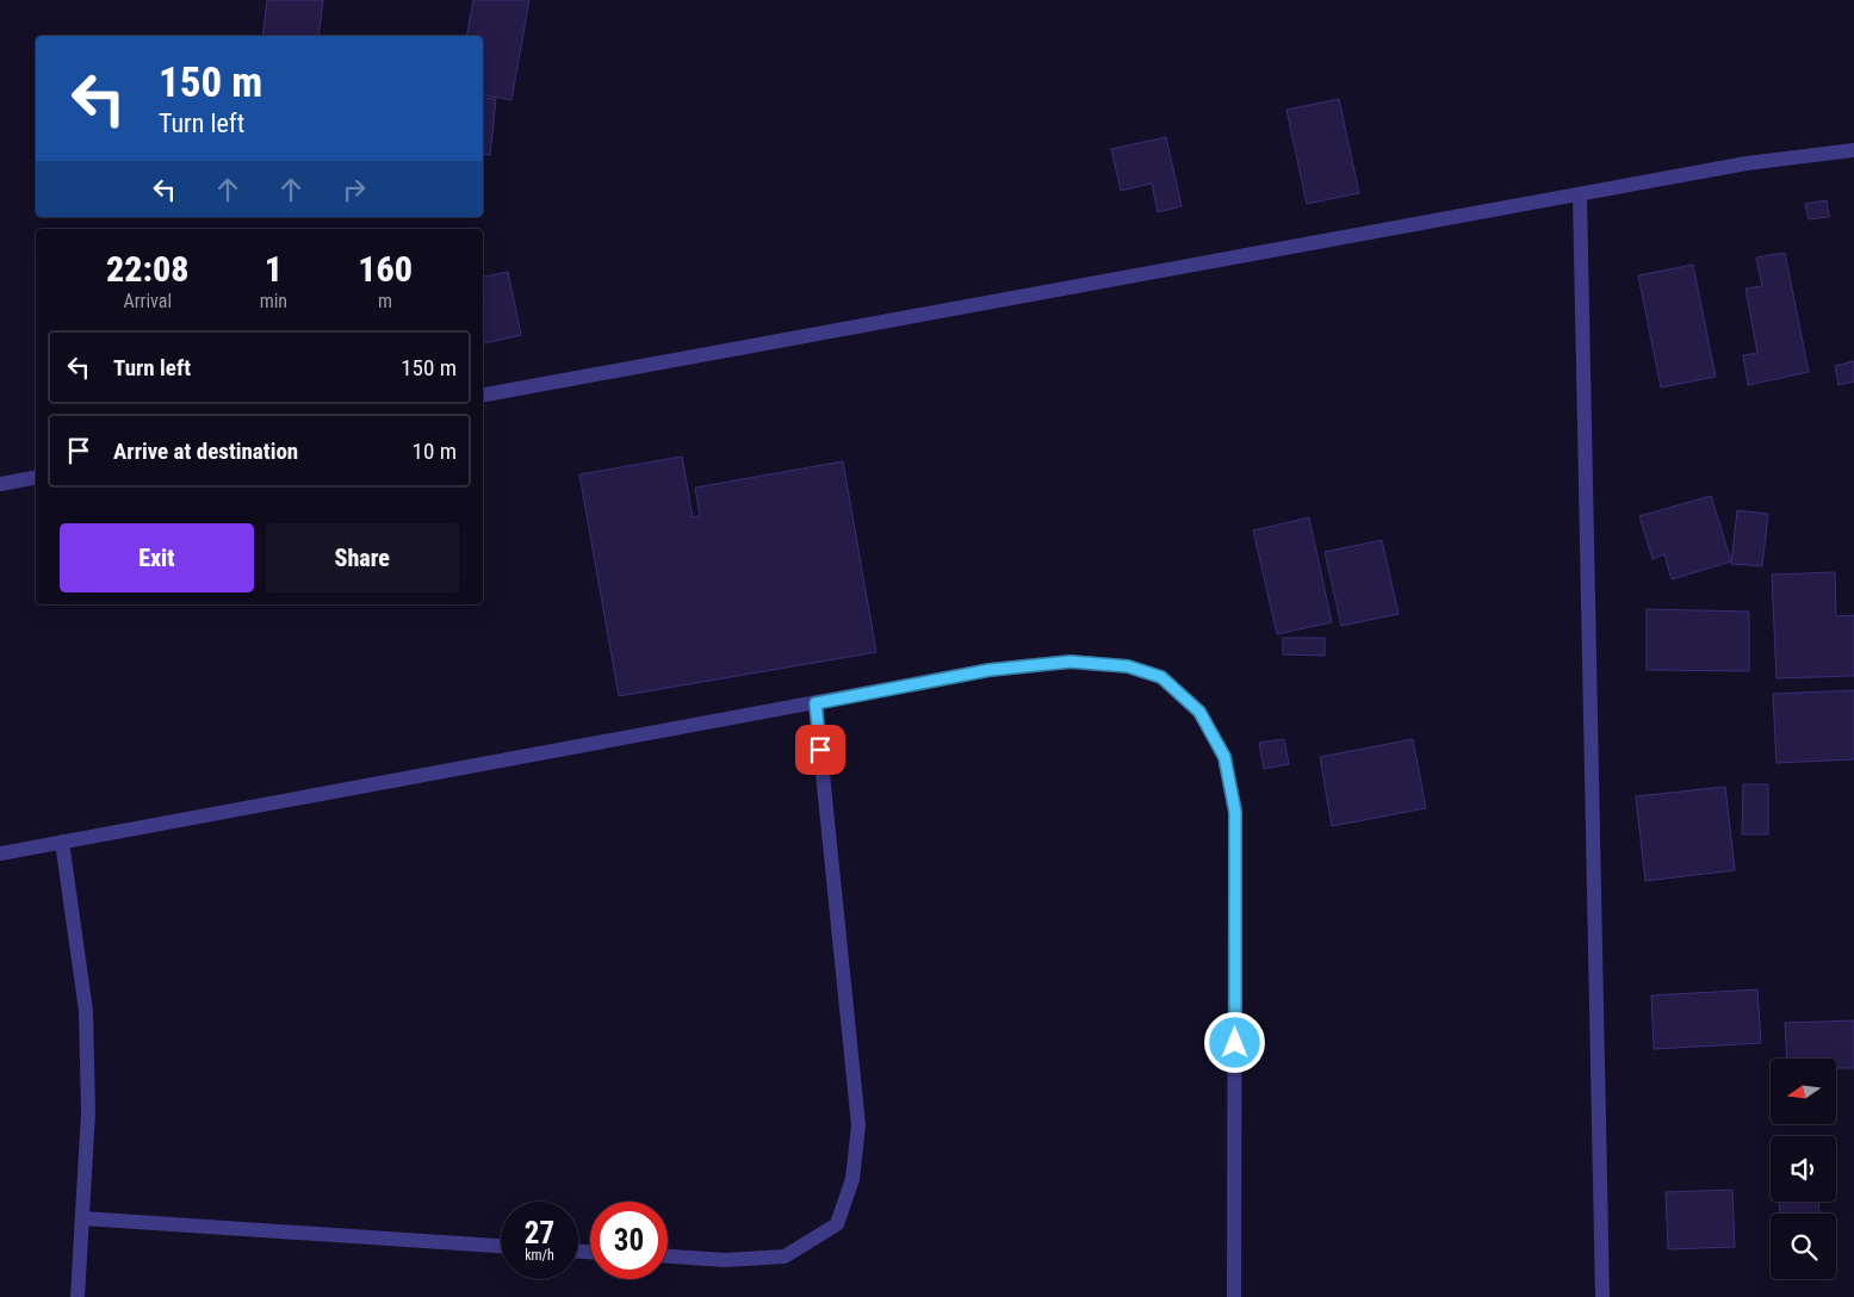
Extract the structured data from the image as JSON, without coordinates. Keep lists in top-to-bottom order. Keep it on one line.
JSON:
{"north":"left","page":{"turn":["150 m","Turn left"],"eta":["22:08","Arrival","1","min","160","m"],"list":[{"name":"Turn left","value":"150 m"},{"name":"Arrive at destination","value":"10 m"}],"buttons":["Exit","Share"],"speed":"27 km/h","limit":"30"}}
